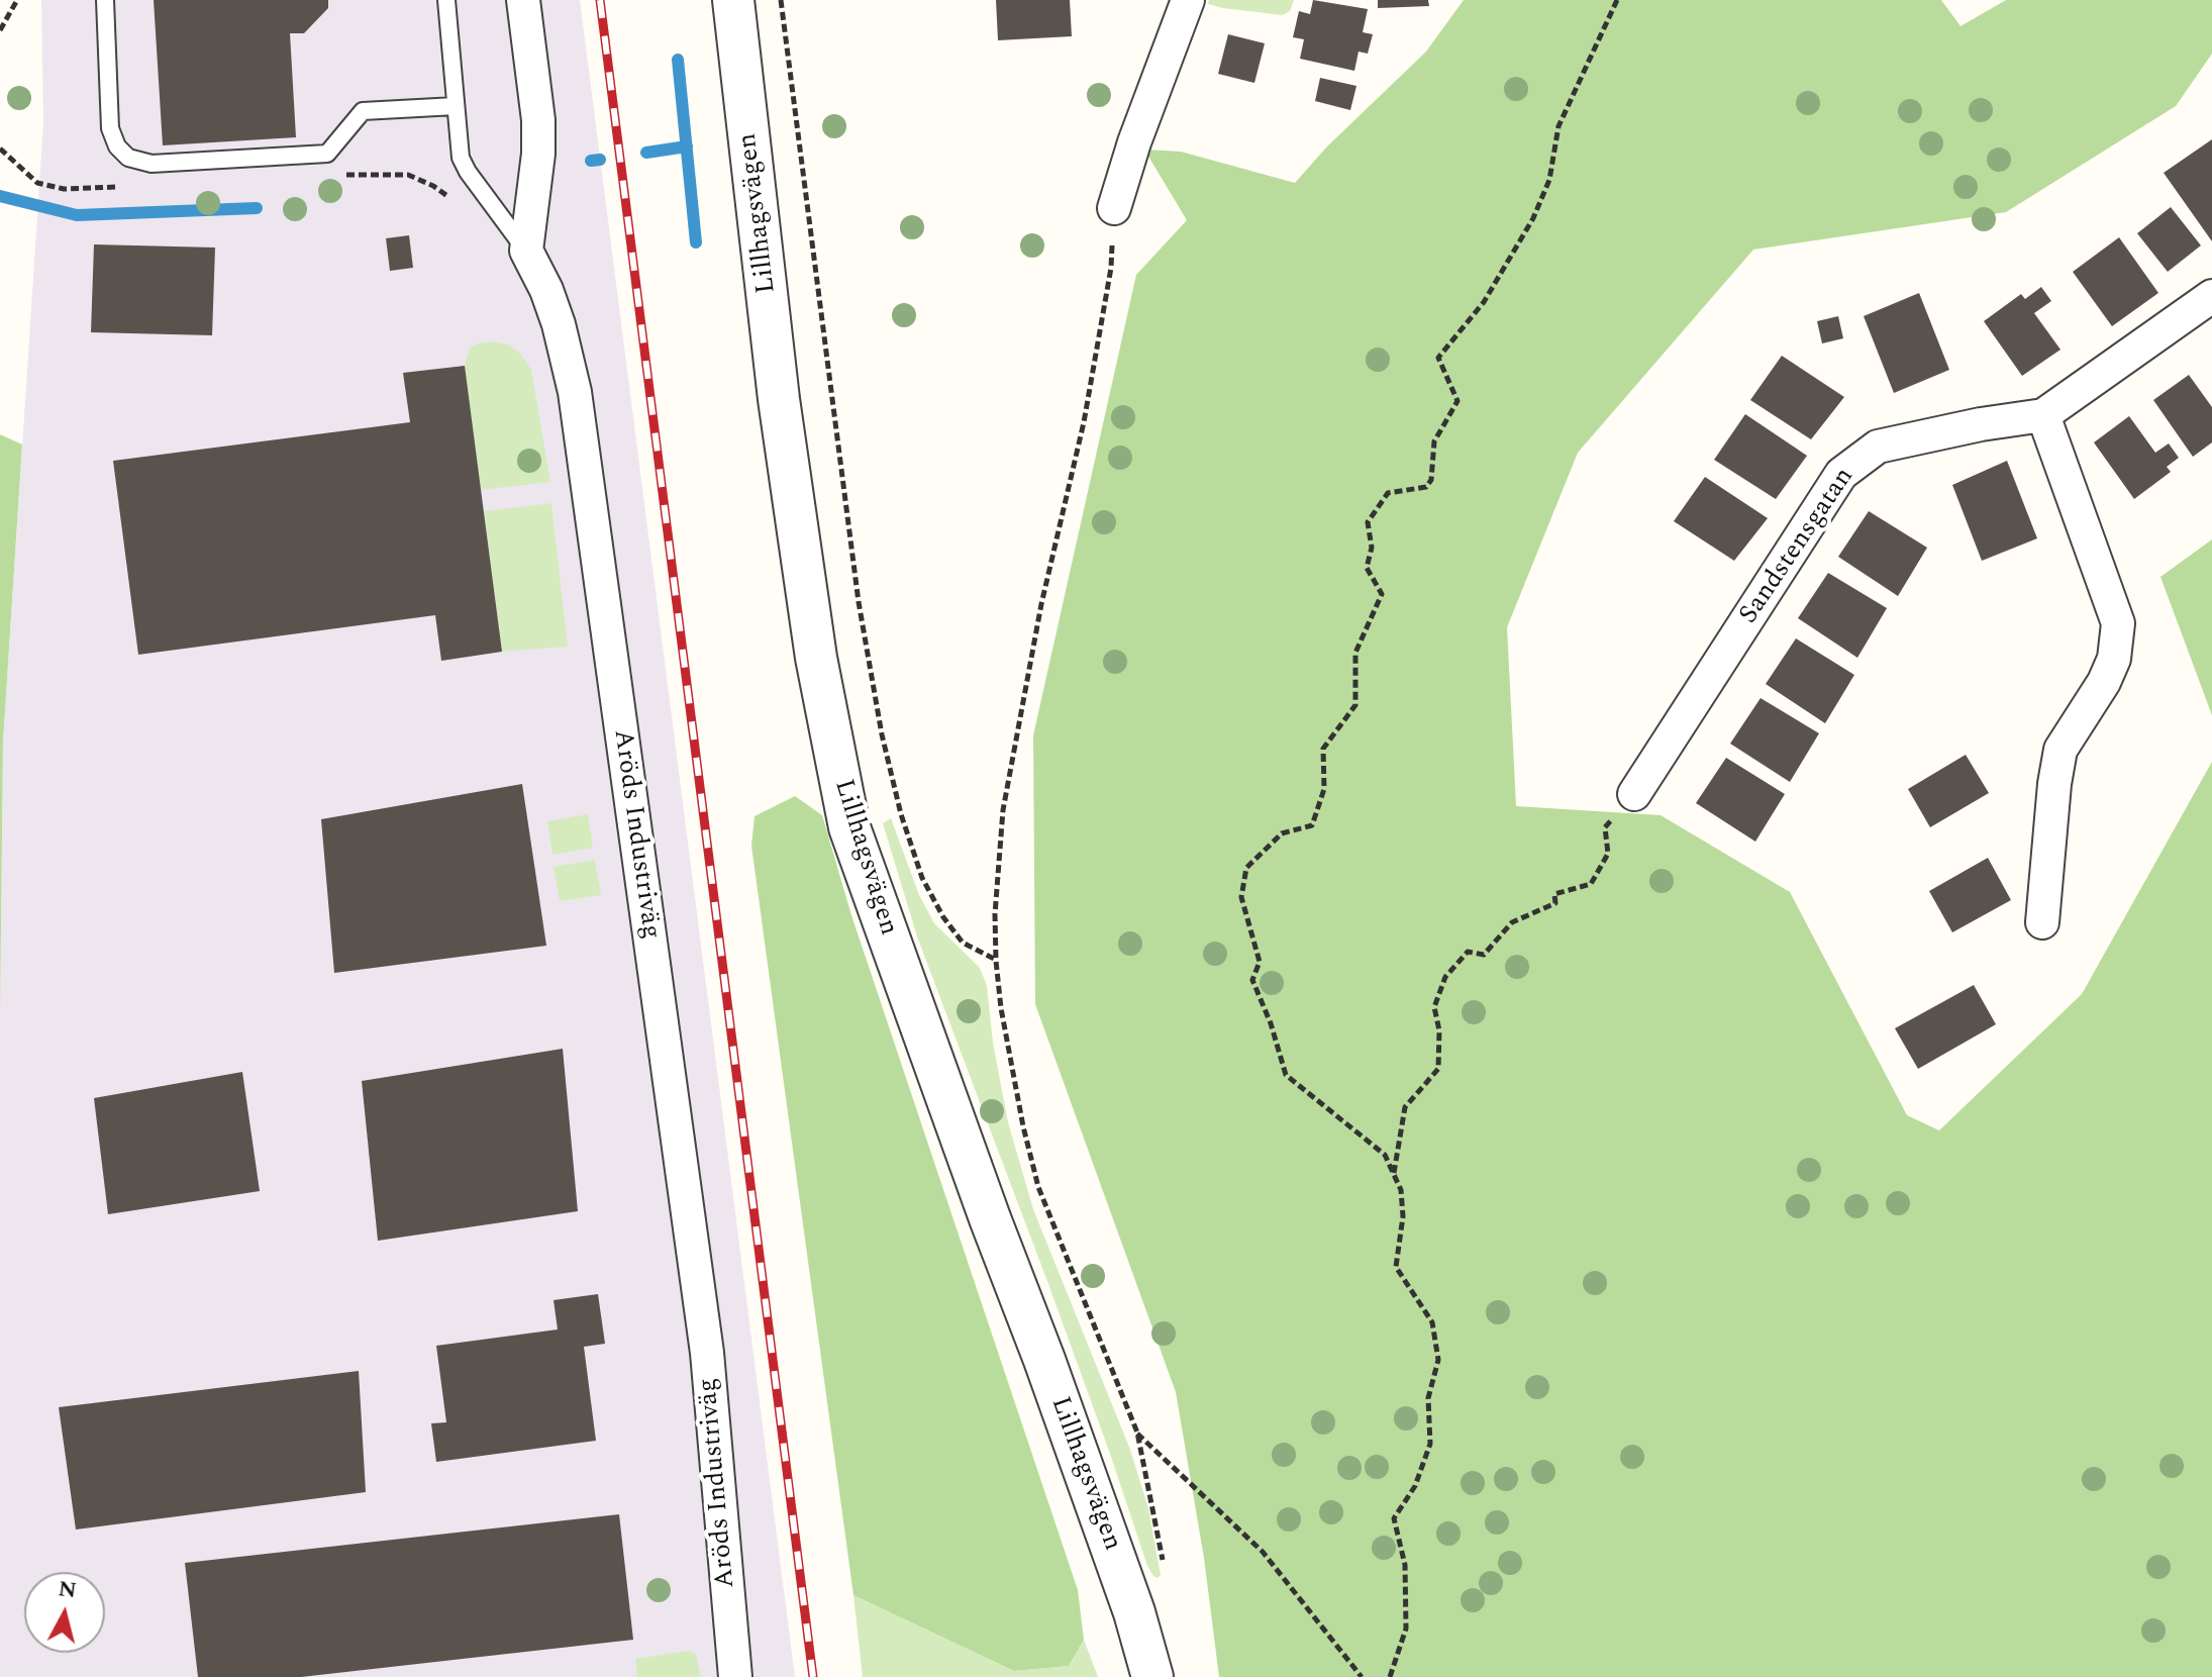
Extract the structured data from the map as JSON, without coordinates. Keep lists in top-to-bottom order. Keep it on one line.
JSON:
{"streets":{"street":["Lillhagsvägen","Sandstensgatan","Aröds Industriväg"]},"north":"top"}
